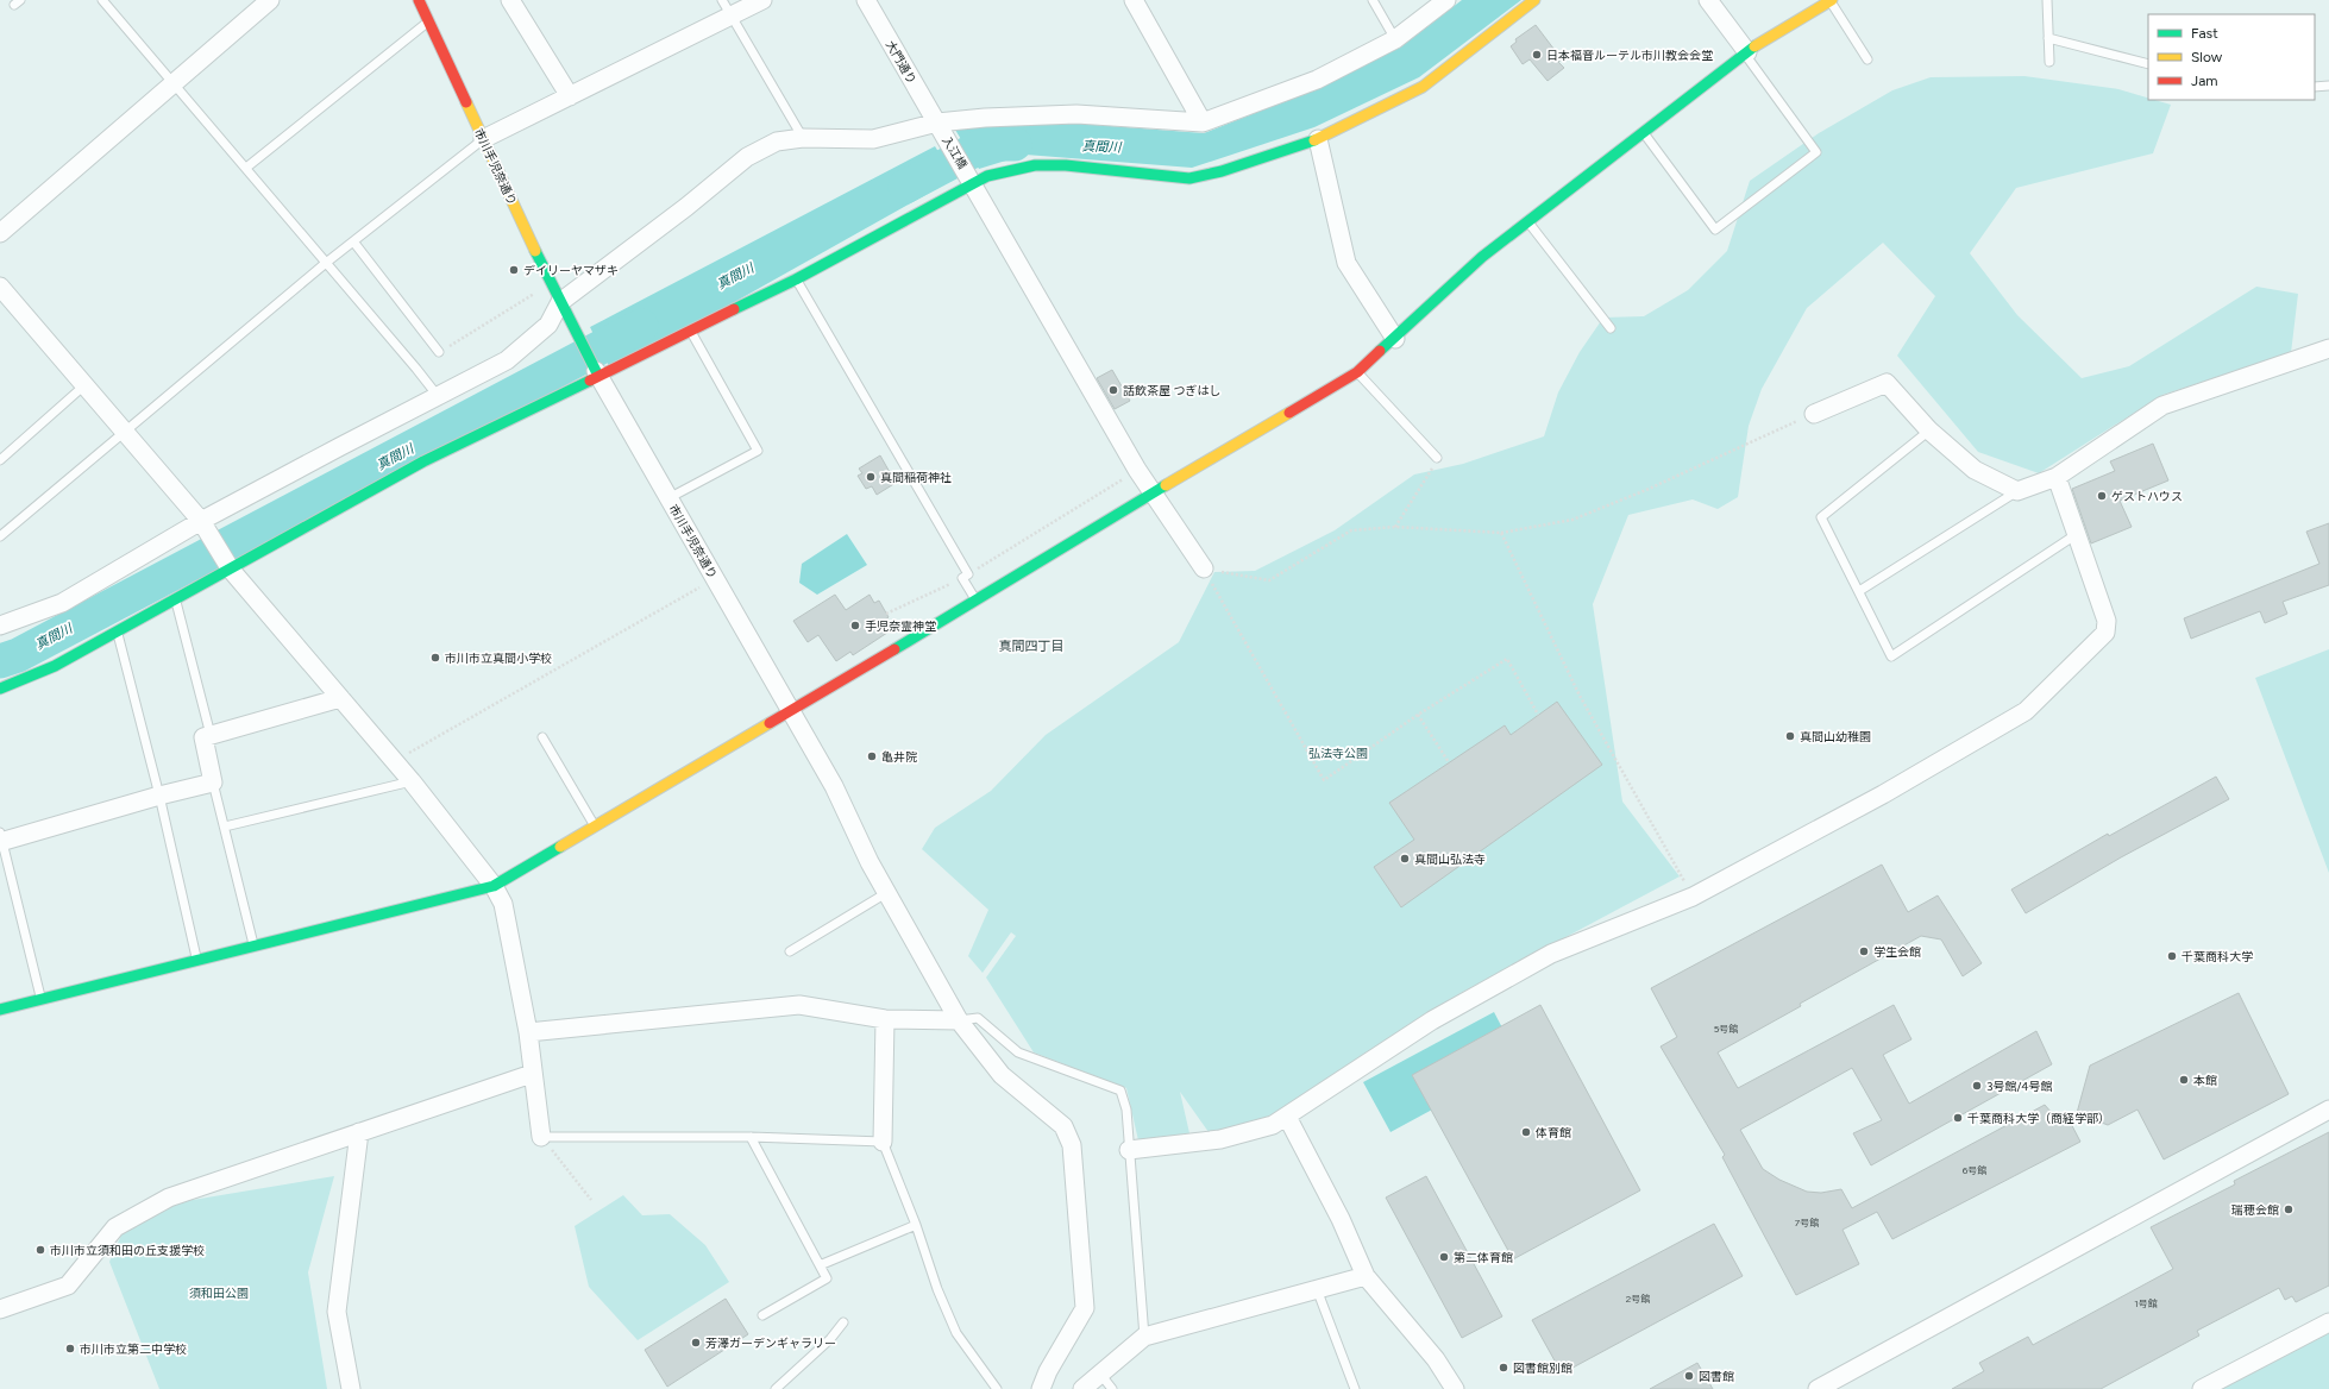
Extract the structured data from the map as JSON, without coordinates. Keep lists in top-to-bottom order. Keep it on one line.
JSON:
{"streets":{"street":["大門通り","入江橋","市川手児奈通り"]},"crossings":[["大門通り","入江橋"]],"districts":["真間四丁目"],"water":["真間川"],"parks":["弘法寺公園","須和田公園"],"places":["日本福音ルーテル市川教会会堂","デイリーヤマザキ","話飲茶屋 つぎはし","真間稲荷神社","ゲストハウス","手児奈霊神堂","市川市立真間小学校","真間山幼稚園","亀井院","真間山弘法寺","学生会館","千葉商科大学","本館","3号館/4号館","千葉商科大学（商経学部）","体育館","瑞穂会館","市川市立須和田の丘支援学校","第二体育館","芳澤ガーデンギャラリー","市川市立第二中学校","図書館別館","図書館"],"house_numbers":["5号館","6号館","7号館","2号館","1号館"],"legend":["Fast","Slow","Jam"]}
